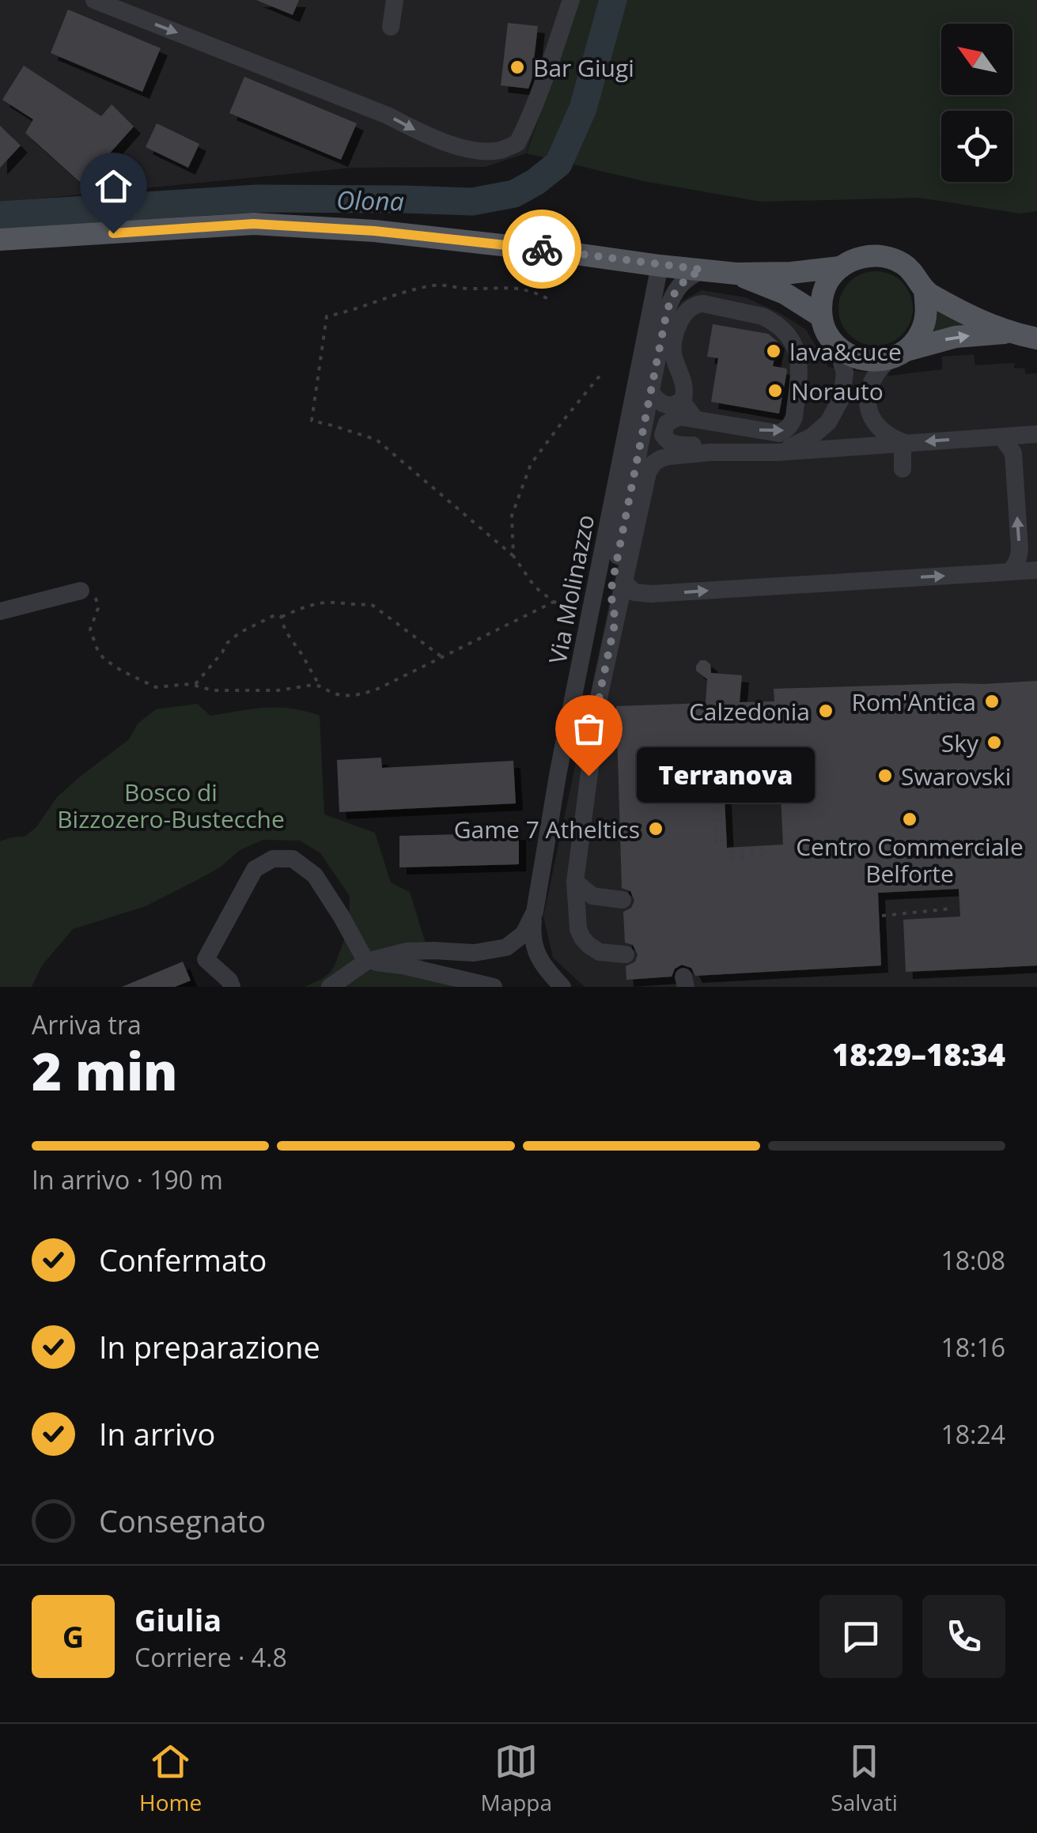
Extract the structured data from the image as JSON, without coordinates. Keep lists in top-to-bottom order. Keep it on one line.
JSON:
{"streets":{"street":["Via Molinazzo"]},"water":["Olona"],"parks":["Bosco di Bizzozero-Bustecche"],"places":["Bar Giugi","lava&cuce","Norauto","Rom'Antica","Calzedonia","Sky","Terranova","Swarovski","Centro Commerciale Belforte","Game 7 Atheltics"],"north":"top left","page":{"bubble":"Terranova","heading":["2 min","Arriva tra","18:29–18:34"],"panel":["Giulia","Corriere · 4.8"],"bar":"In arrivo · 190 m","list":[["Confermato","18:08"],["In preparazione","18:16"],["In arrivo","18:24"],"Consegnato"],"round":"G","tabs":["Home","Mappa","Salvati"]}}
